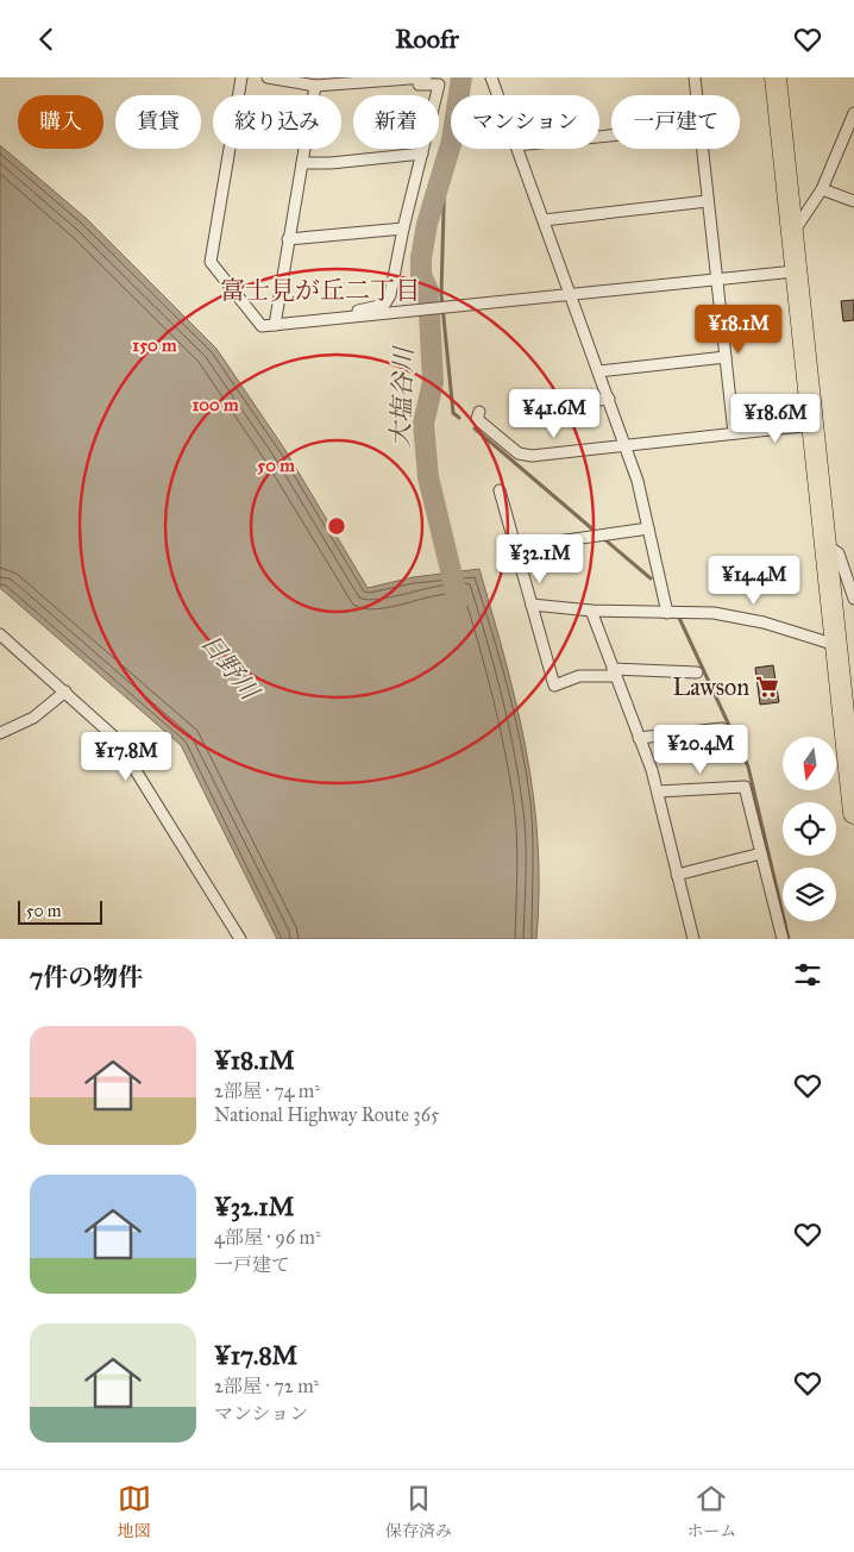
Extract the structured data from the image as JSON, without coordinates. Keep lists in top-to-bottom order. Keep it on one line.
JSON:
{"districts":["富士見が丘二丁目"],"water":["大塩谷川","日野川"],"places":{"supermarket":["Lawson"]},"scale_bar":"50 m","north":"bottom","page":{"header":"Roofr","chip":["購入","賃貸","絞り込み","新着","マンション","一戸建て"],"price":["¥18.1M","¥41.6M","¥18.6M","¥32.1M","¥14.4M","¥20.4M","¥17.8M"],"scale":"50 m","heading":"7件の物件","list":[{"name":"¥18.1M","note":"2部屋 · 74 m² · National Highway Route 365"},{"name":"¥32.1M","note":"4部屋 · 96 m² · 一戸建て"},{"name":"¥17.8M","note":"2部屋 · 72 m² · マンション"}],"tabs":["地図","保存済み","ホーム"]},"rings":["150 m","100 m","50 m"]}
